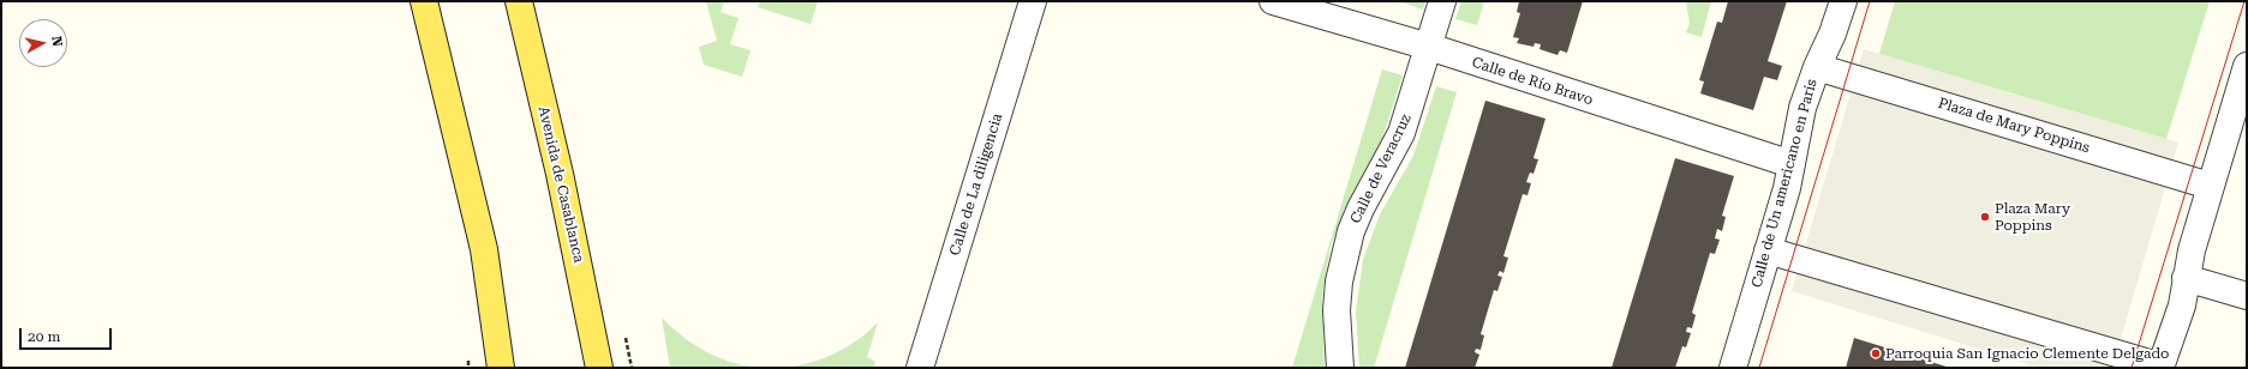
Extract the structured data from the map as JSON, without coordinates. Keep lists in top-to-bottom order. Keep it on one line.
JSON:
{"streets":{"main road":["Avenida de Casablanca"],"street":["Calle de Río Bravo","Plaza de Mary Poppins","Calle de Veracruz","Calle de Un americano en París","Calle de La diligencia"]},"crossings":[["Calle de Río Bravo","Calle de Veracruz"],["Calle de Río Bravo","Calle de Un americano en París"],["Plaza de Mary Poppins","Calle de Un americano en París"]],"places":["Plaza Mary Poppins","Parroquia San Ignacio Clemente Delgado"],"scale_bar":"20 m","north":"right"}
